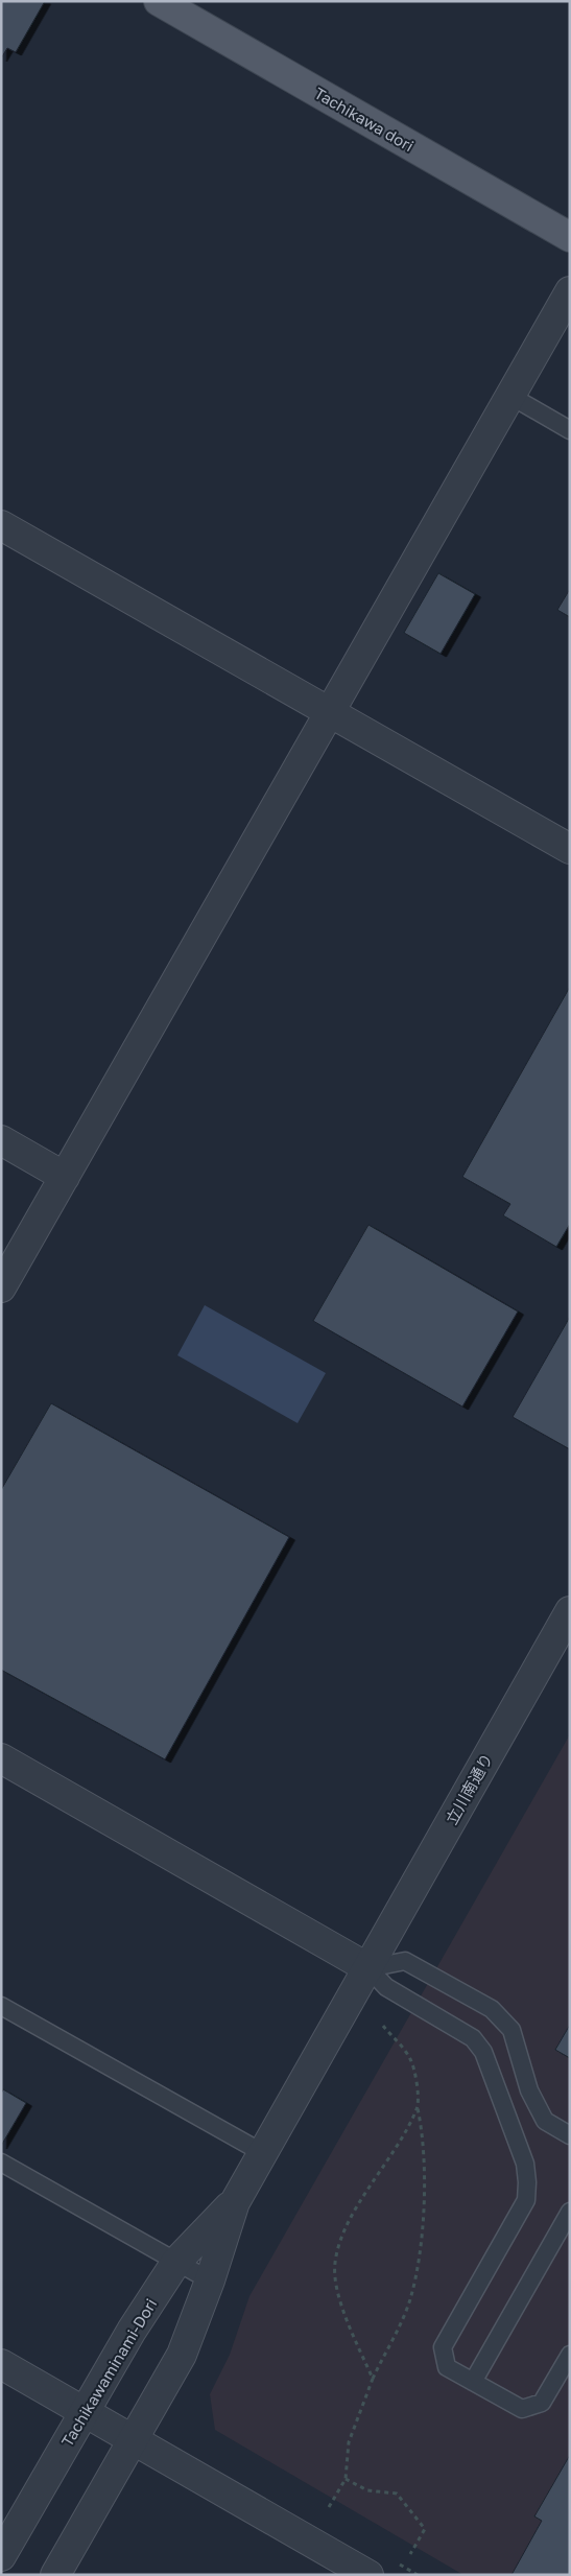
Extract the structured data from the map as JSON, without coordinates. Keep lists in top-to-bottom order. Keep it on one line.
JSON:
{"streets":{"main road":["Tachikawa dori"],"street":["立川南通り","Tachikawaminami-Dori"]},"crossings":[["立川南通り","Tachikawaminami-Dori"]]}
